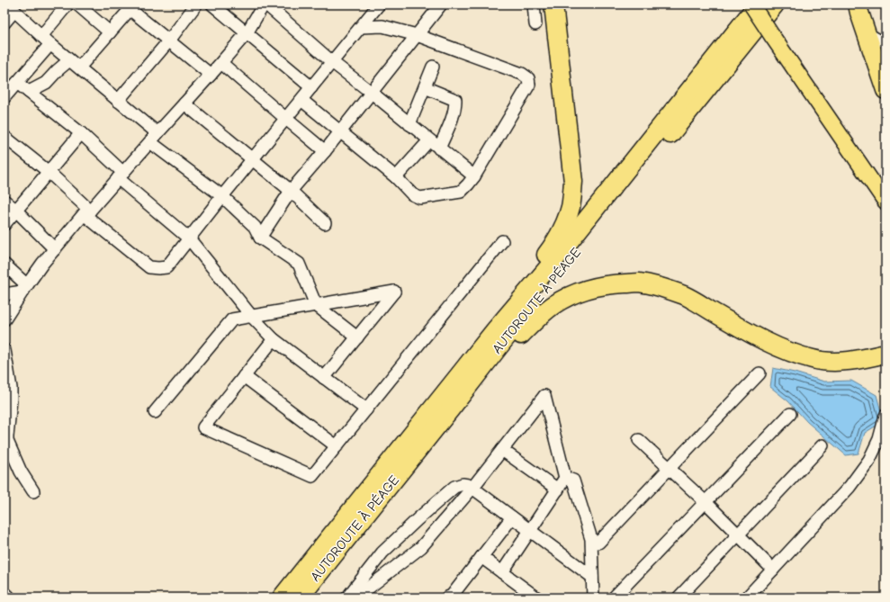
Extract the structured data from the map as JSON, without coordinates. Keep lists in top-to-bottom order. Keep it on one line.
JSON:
{"streets":{"highway":["AUTOROUTE À PÉAGE"]}}
